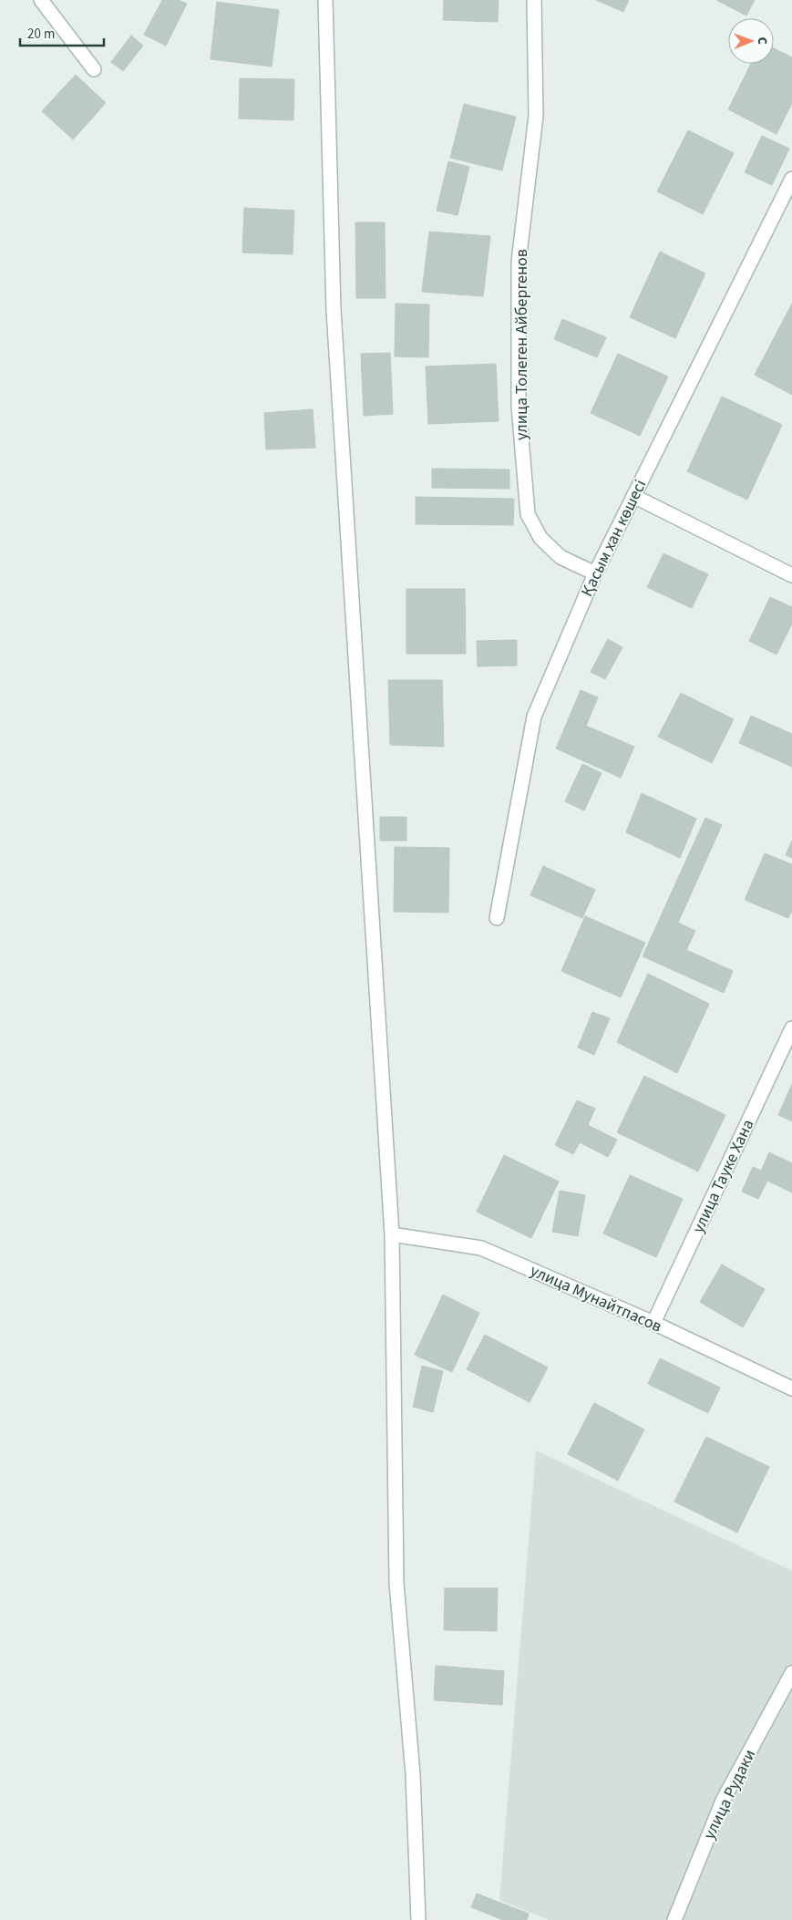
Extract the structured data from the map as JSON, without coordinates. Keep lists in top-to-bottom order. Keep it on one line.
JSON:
{"streets":{"street":["улица Толеген Айбергенов","Қасым хан көшесі","улица Тауке Хана","улица Мунайтпасов","улица Рудаки"]},"crossings":[["улица Толеген Айбергенов","Қасым хан көшесі"],["улица Тауке Хана","улица Мунайтпасов"]],"scale_bar":"20 m","north":"right"}
